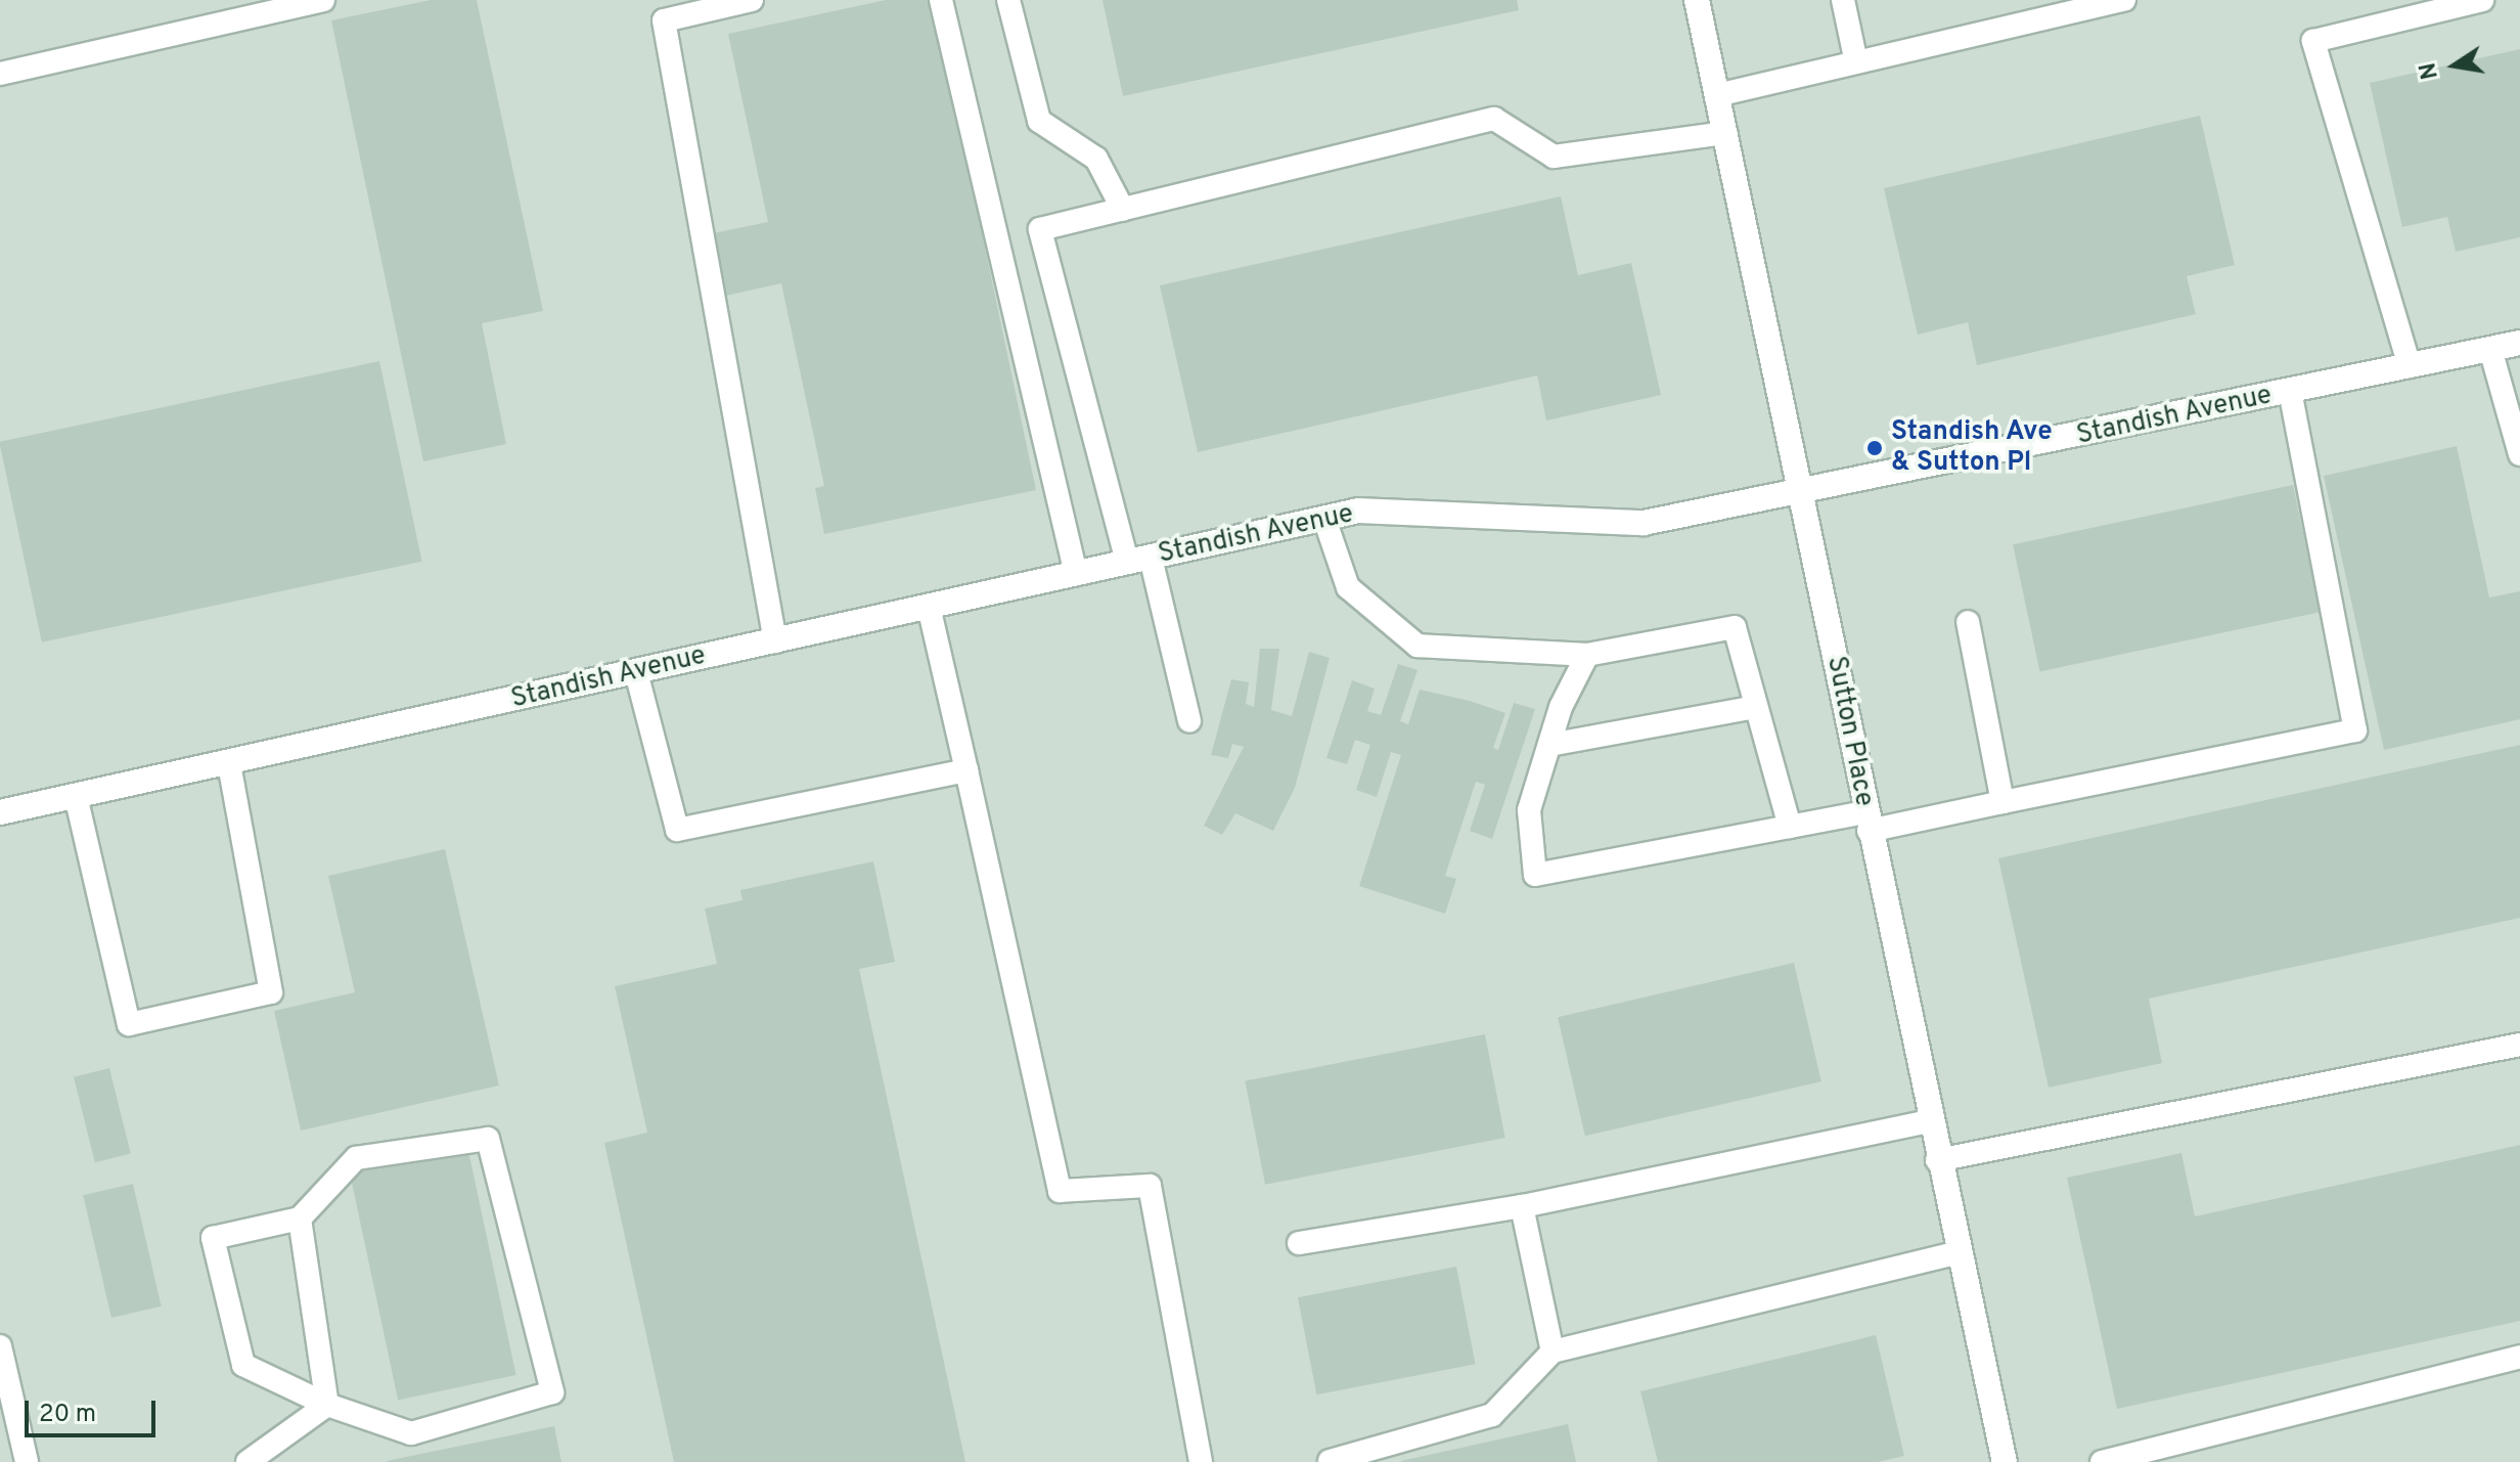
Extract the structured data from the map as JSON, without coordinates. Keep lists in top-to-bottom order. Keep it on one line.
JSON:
{"streets":{"street":["Standish Avenue","Sutton Place"]},"crossings":[["Standish Avenue","Sutton Place"]],"places":["Standish Ave & Sutton Pl"],"scale_bar":"20 m","north":"left"}
